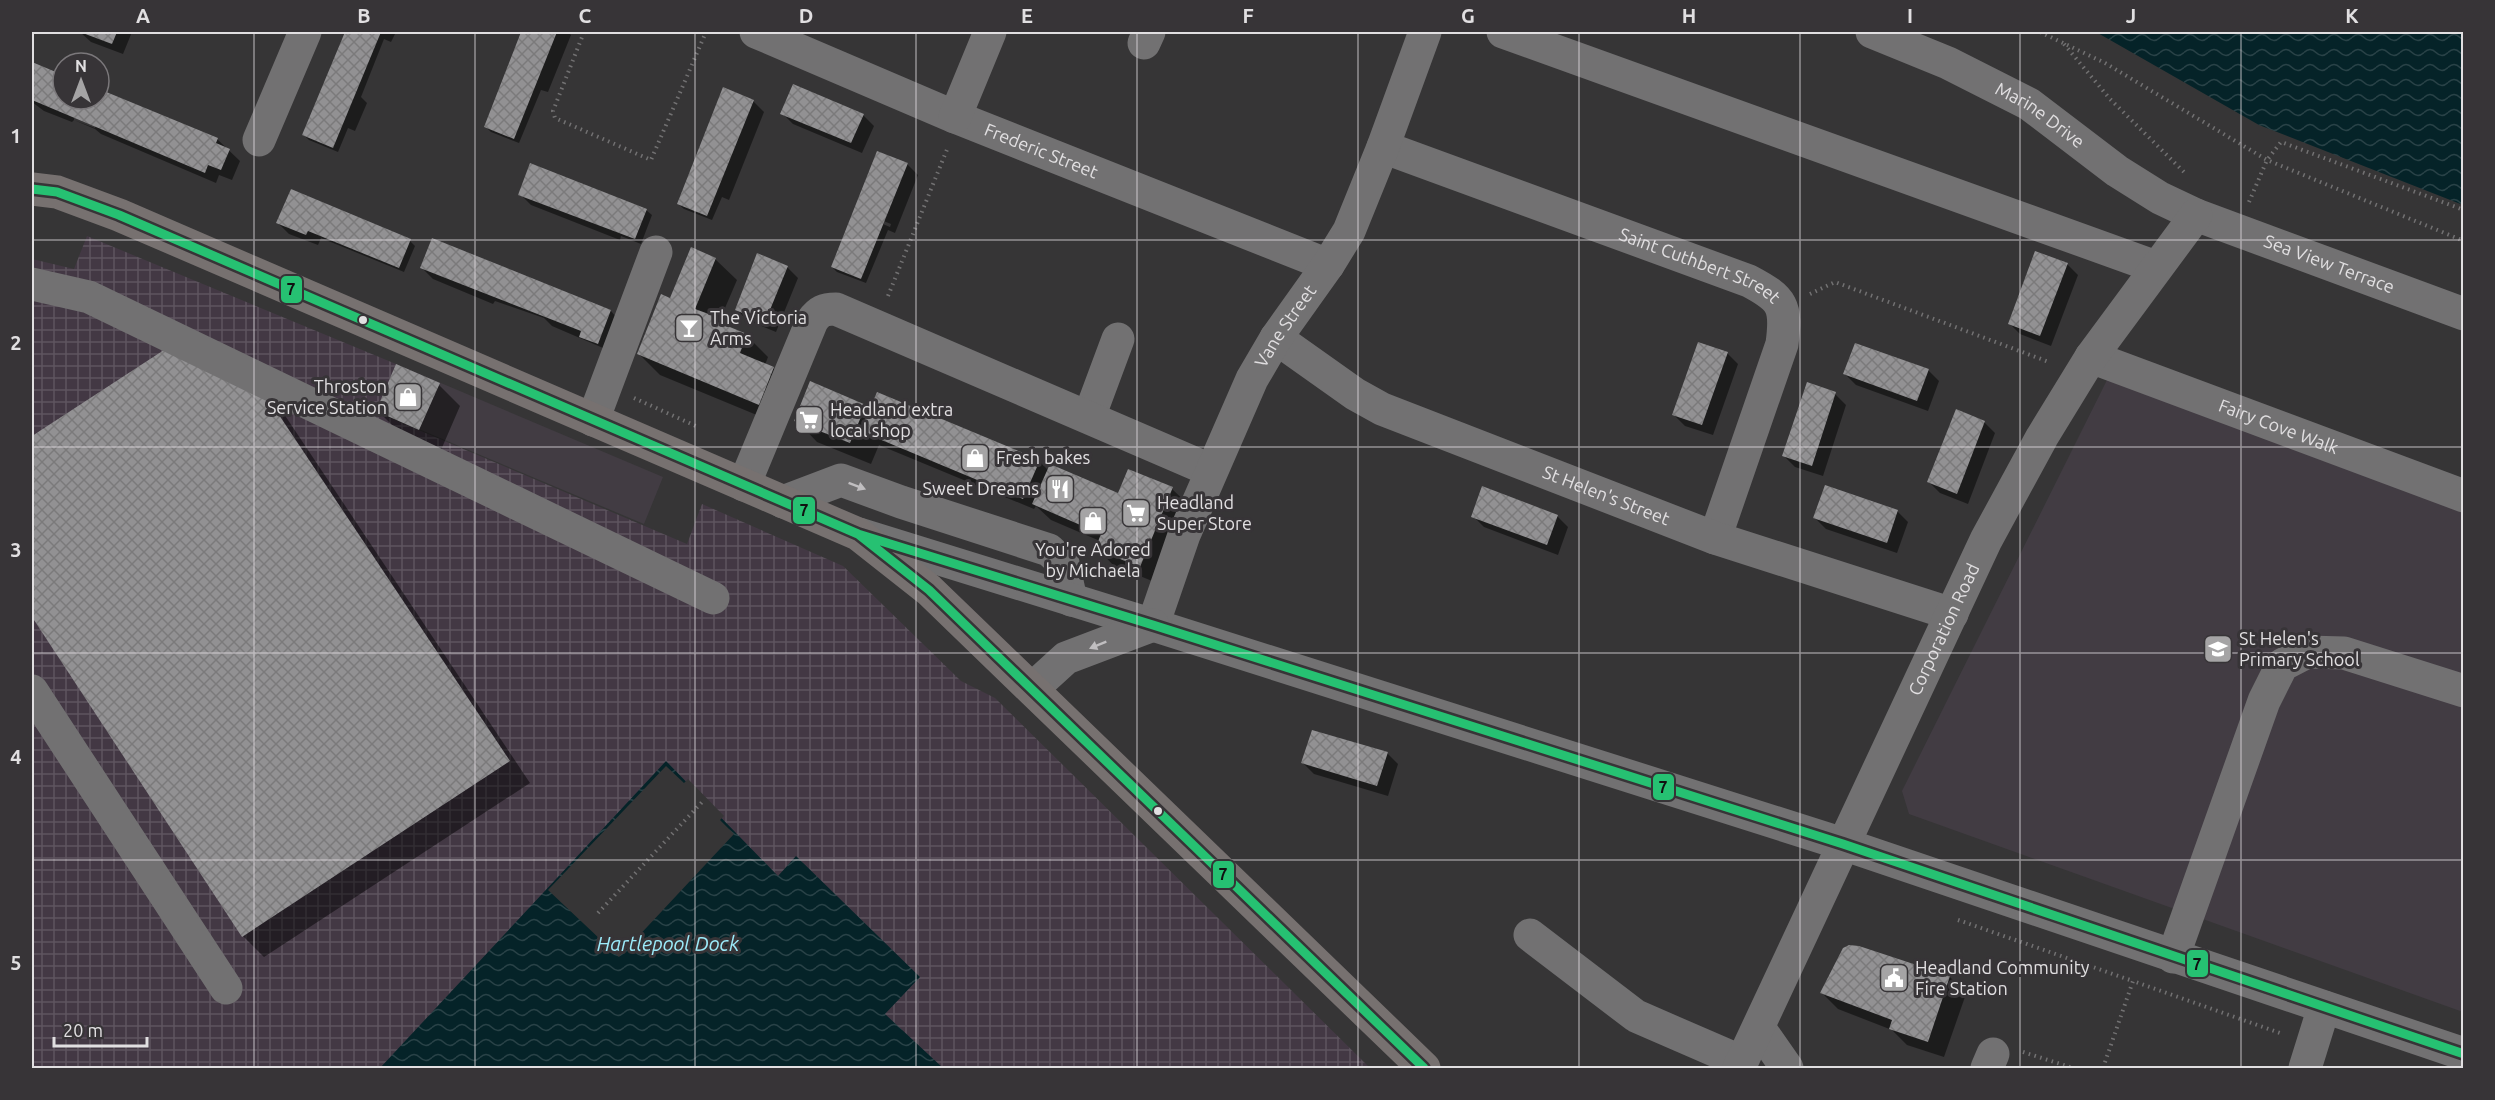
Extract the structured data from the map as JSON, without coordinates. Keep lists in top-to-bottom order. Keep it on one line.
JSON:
{"streets":{"street":["Marine Drive","Frederic Street","Sea View Terrace","Saint Cuthbert Street","Vane Street","Fairy Cove Walk","St Helen's Street","Corporation Road"]},"crossings":[["Marine Drive","Sea View Terrace"],["Marine Drive","Corporation Road"],["Frederic Street","Vane Street"],["Sea View Terrace","Corporation Road"],["Saint Cuthbert Street","Vane Street"],["Saint Cuthbert Street","St Helen's Street"],["Vane Street","St Helen's Street"],["Fairy Cove Walk","Corporation Road"],["St Helen's Street","Corporation Road"]],"water":["Hartlepool Dock"],"places":{"bar":["The Victoria Arms"],"shop":["Throston Service Station","Fresh bakes","You're Adored by Michaela"],"supermarket":["Headland extra local shop","Headland Super Store"],"restaurant":["Sweet Dreams"],"school or university":["St Helen's Primary School"],"public building":["Headland Community Fire Station"]},"lines":["transit line 7"],"scale_bar":"20 m","north":"top","grid":{"columns":["A","B","C","D","E","F","G","H","I","J","K"],"rows":["1","2","3","4","5"]}}
